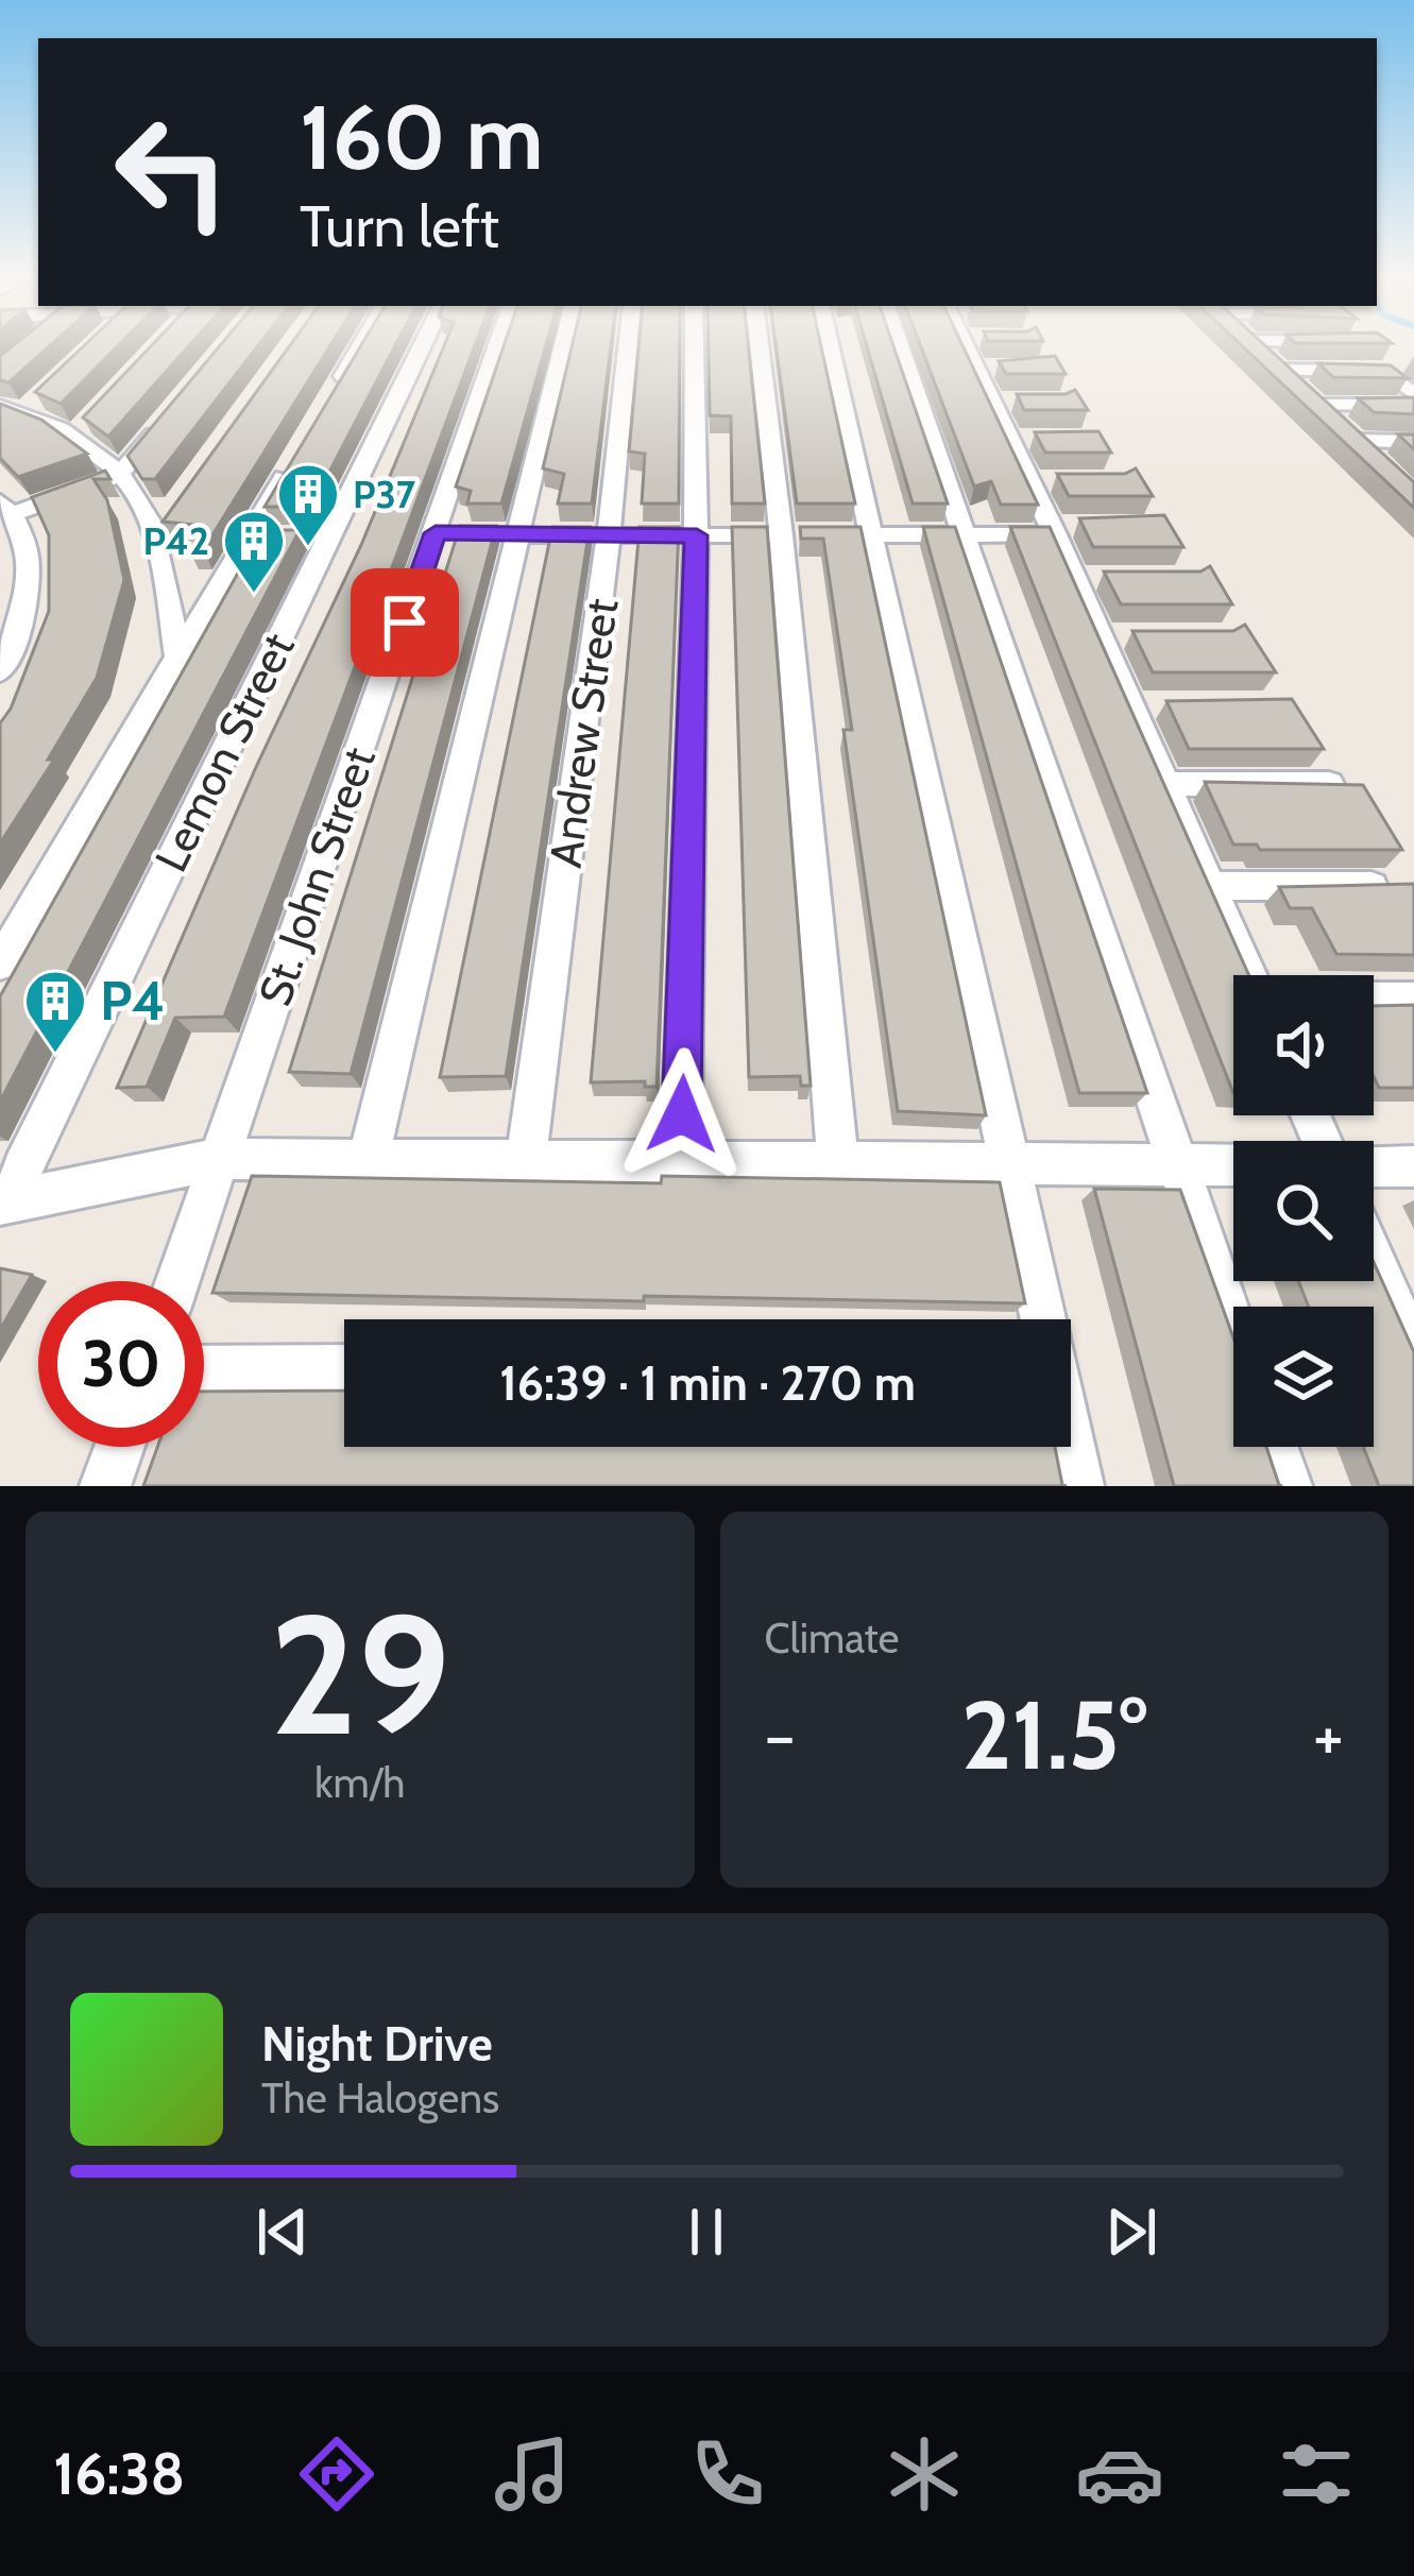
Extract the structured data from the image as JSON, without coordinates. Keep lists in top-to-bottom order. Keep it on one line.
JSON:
{"streets":{"street":["Andrew Street","Lemon Street","St. John Street"]},"places":{"building":["P37","P42","P4"]},"page":{"turn":["160 m","Turn left"],"limit":"30","trip":"16:39 · 1 min · 270 m","tile":[["29","km/h"],"Climate"],"heat":["−","21.5°","+"],"song":["Night Drive","The Halogens"],"tabs":"16:38"}}
